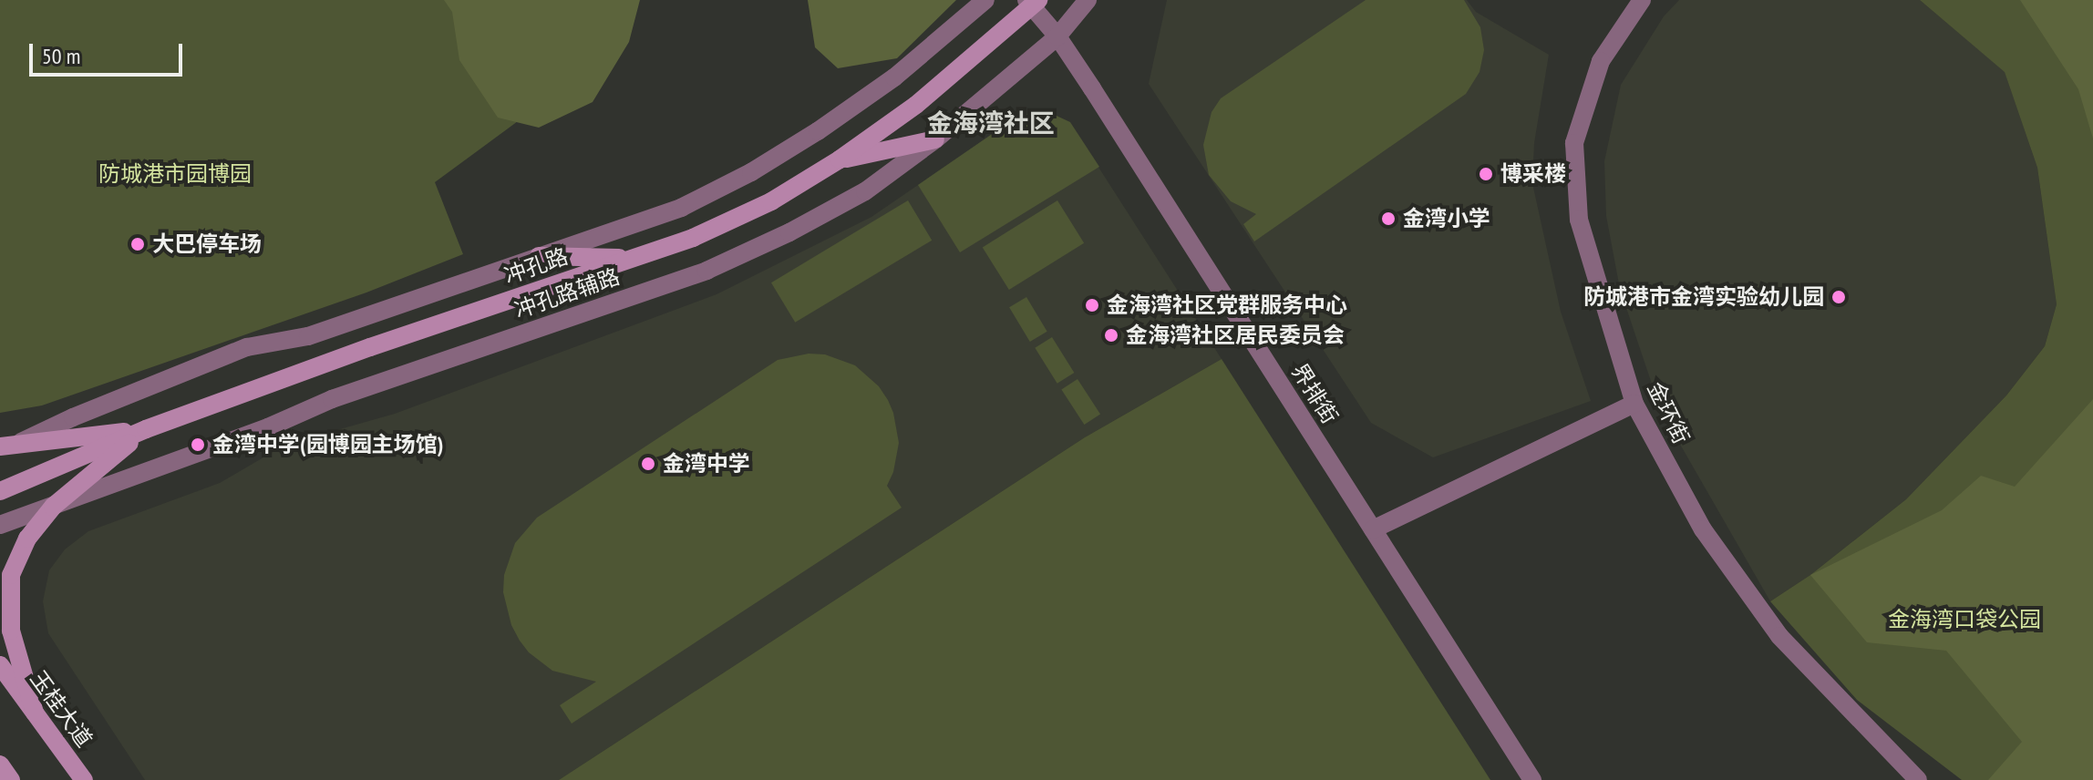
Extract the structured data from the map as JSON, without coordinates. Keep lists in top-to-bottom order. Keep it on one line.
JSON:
{"streets":{"main road":["冲孔路","玉桂大道"],"street":["冲孔路辅路","界排街","金环街"]},"crossings":[["冲孔路","界排街"],["冲孔路辅路","界排街"]],"districts":["金海湾社区"],"parks":["防城港市园博园","金海湾口袋公园"],"places":["博采楼","金湾小学","大巴停车场","防城港市金湾实验幼儿园","金海湾社区党群服务中心","金海湾社区居民委员会","金湾中学(园博园主场馆)","金湾中学"],"scale_bar":"50 m"}
